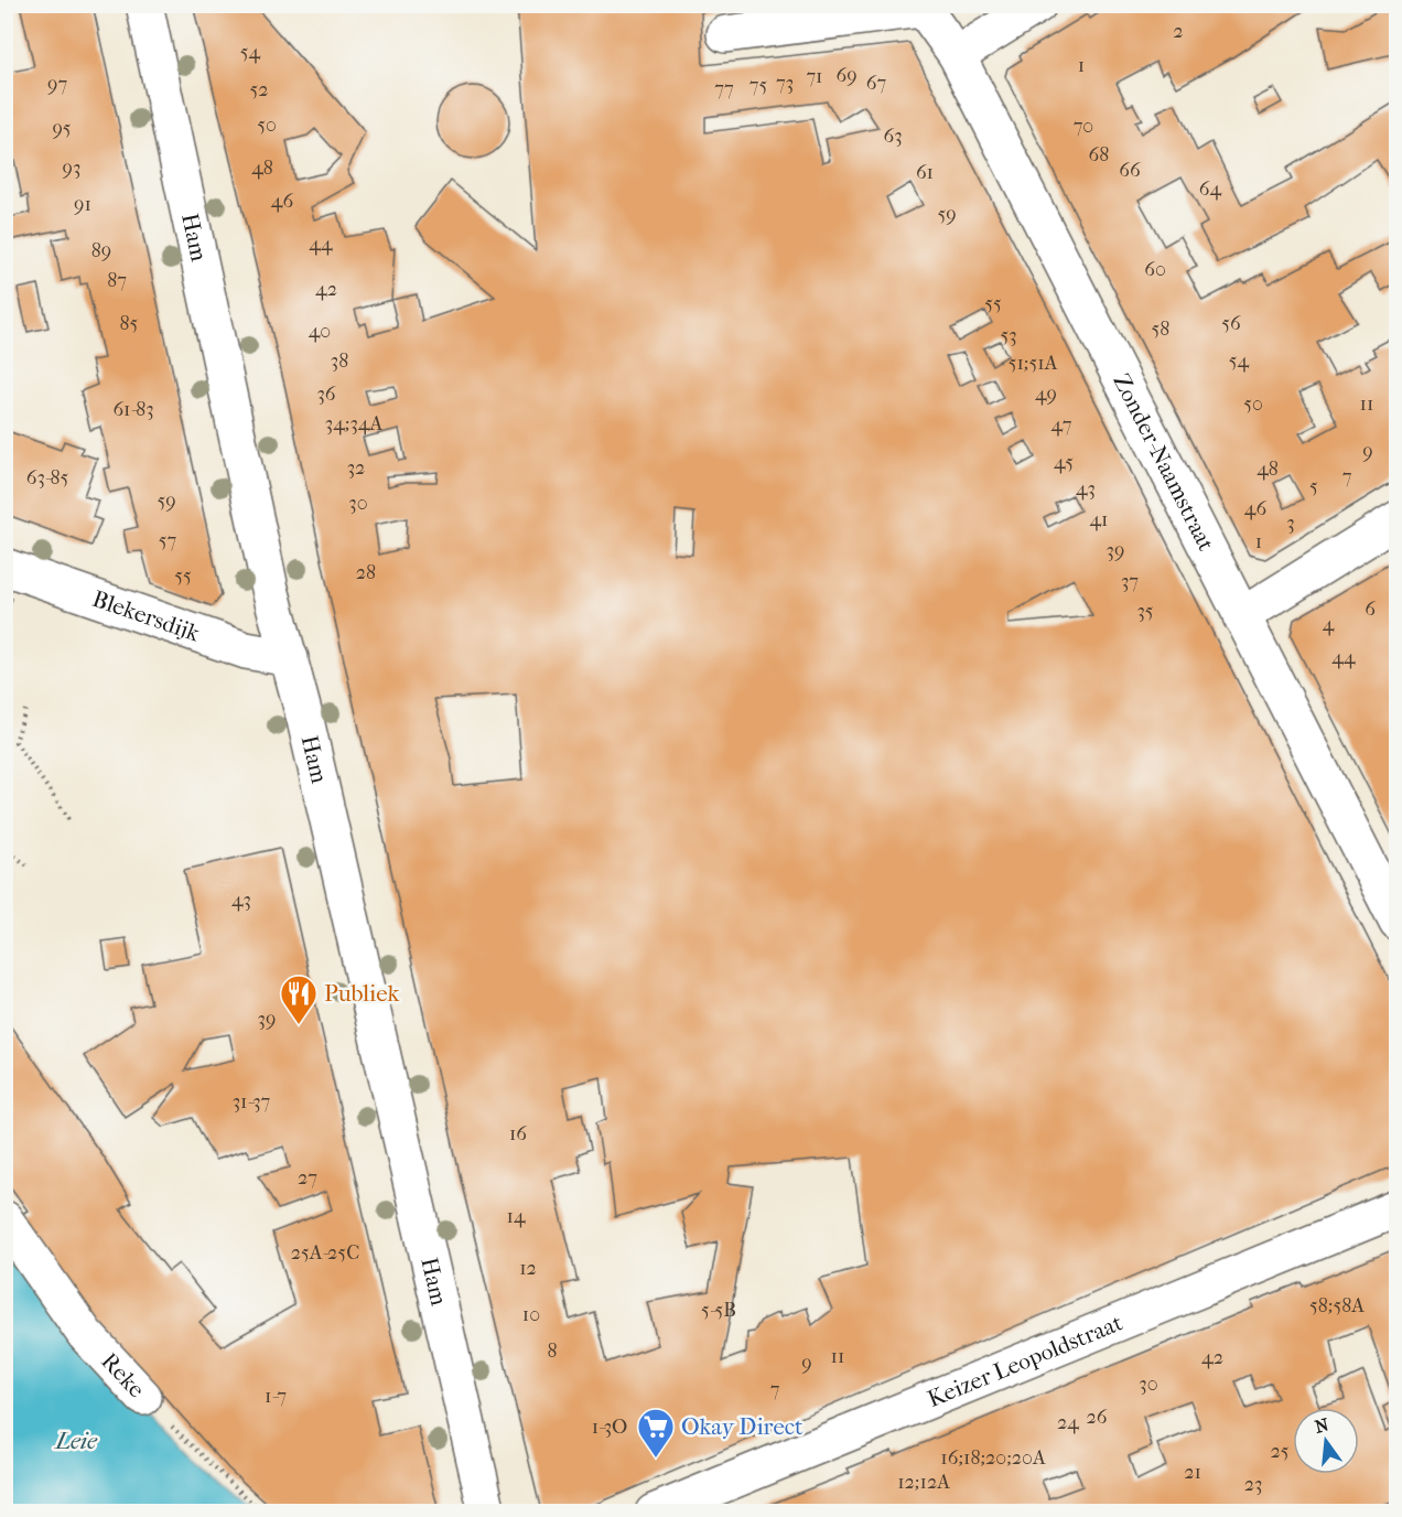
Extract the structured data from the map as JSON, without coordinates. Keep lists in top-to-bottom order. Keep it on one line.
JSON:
{"streets":{"street":["Ham","Zonder-Naamstraat","Blekersdijk","Keizer Leopoldstraat","Reke"]},"crossings":[["Ham","Blekersdijk"]],"water":["Leie"],"places":{"restaurant":["Publiek"],"supermarket":["Okay Direct"]},"house_numbers":["2","54","1","69","71","73","67","97","75","77","52","50","70","95","63","68","93","48","66","61","64","46","91","59","44","89","60","87","42","55","85","56","58","40","53","38","54","51;51A","36","49","50","11","61-83","34;34A","47","9","45","32","48","7","63-85","5","43","59","30","46","41","3","57","1","39","28","55","37","6","35","4","44","43","39","31-37","16","27","14","25A-25C","12","58;58A","5-5B","10","8","11","42","9","30","7","1-7","26","24","1-3O","25","16;18;20;20A","21","12;12A","23"],"north":"top"}
